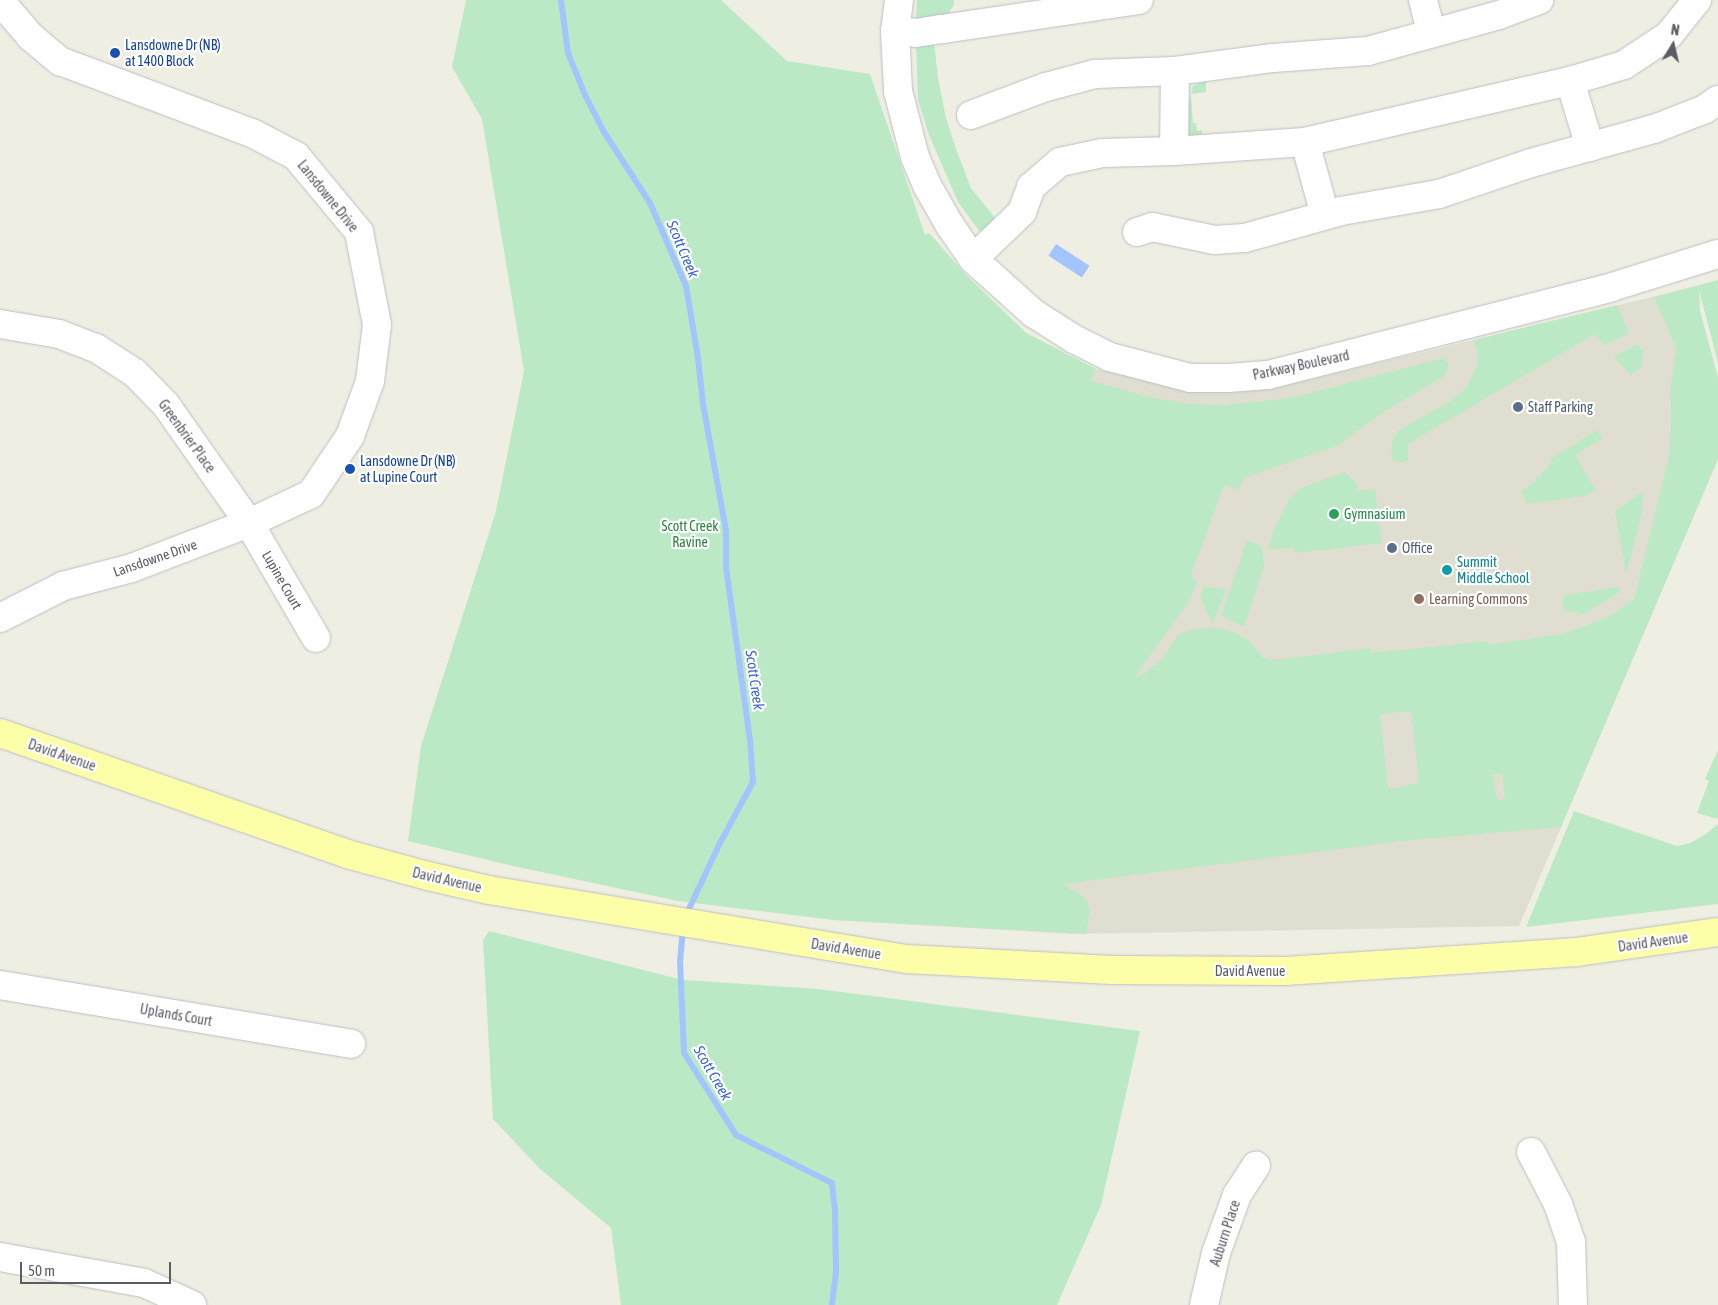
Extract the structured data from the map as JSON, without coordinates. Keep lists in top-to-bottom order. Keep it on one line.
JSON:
{"streets":{"main road":["David Avenue"],"street":["Lansdowne Drive","Parkway Boulevard","Greenbrier Place","Lupine Court","Uplands Court","Auburn Place"]},"crossings":[["Lansdowne Drive","Greenbrier Place"],["Lansdowne Drive","Lupine Court"],["Greenbrier Place","Lupine Court"]],"water":["Scott Creek"],"parks":["Scott Creek Ravine"],"places":["Lansdowne Dr (NB) at 1400 Block","Staff Parking","Lansdowne Dr (NB) at Lupine Court","Gymnasium","Office","Summit Middle School","Learning Commons"],"scale_bar":"50 m","north":"top"}
